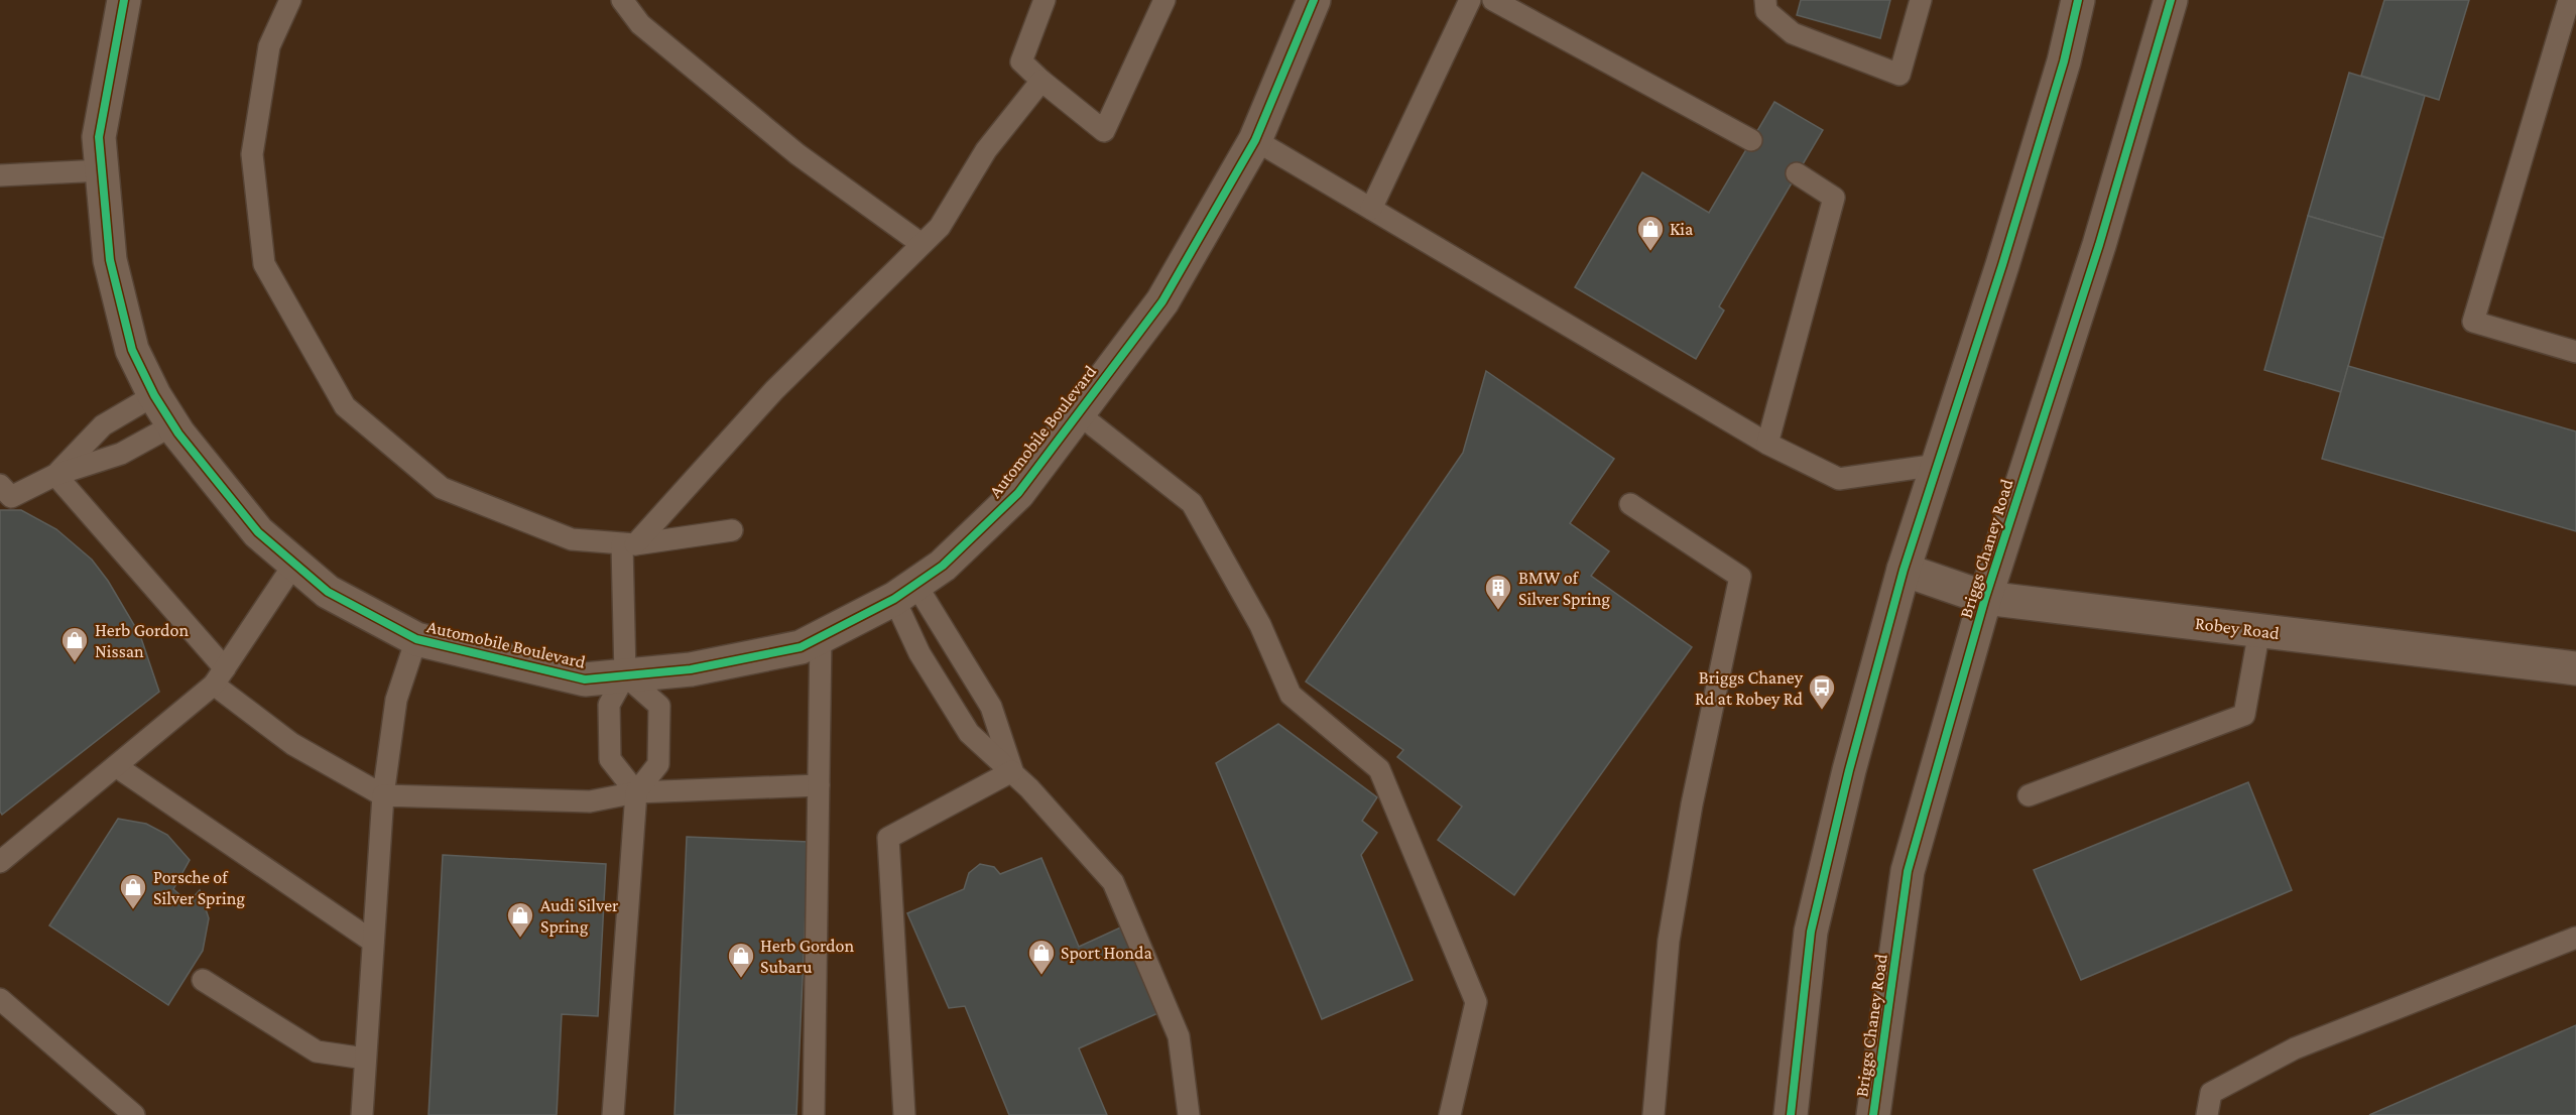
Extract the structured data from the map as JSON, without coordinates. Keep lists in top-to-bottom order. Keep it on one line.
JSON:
{"streets":{"street":["Automobile Boulevard","Briggs Chaney Road","Robey Road"]},"crossings":[["Briggs Chaney Road","Robey Road"]],"places":{"shop":["Kia","Herb Gordon Nissan","Porsche of Silver Spring","Audi Silver Spring","Sport Honda","Herb Gordon Subaru"],"building":["BMW of Silver Spring"],"bus stop":["Briggs Chaney Rd at Robey Rd"]}}
